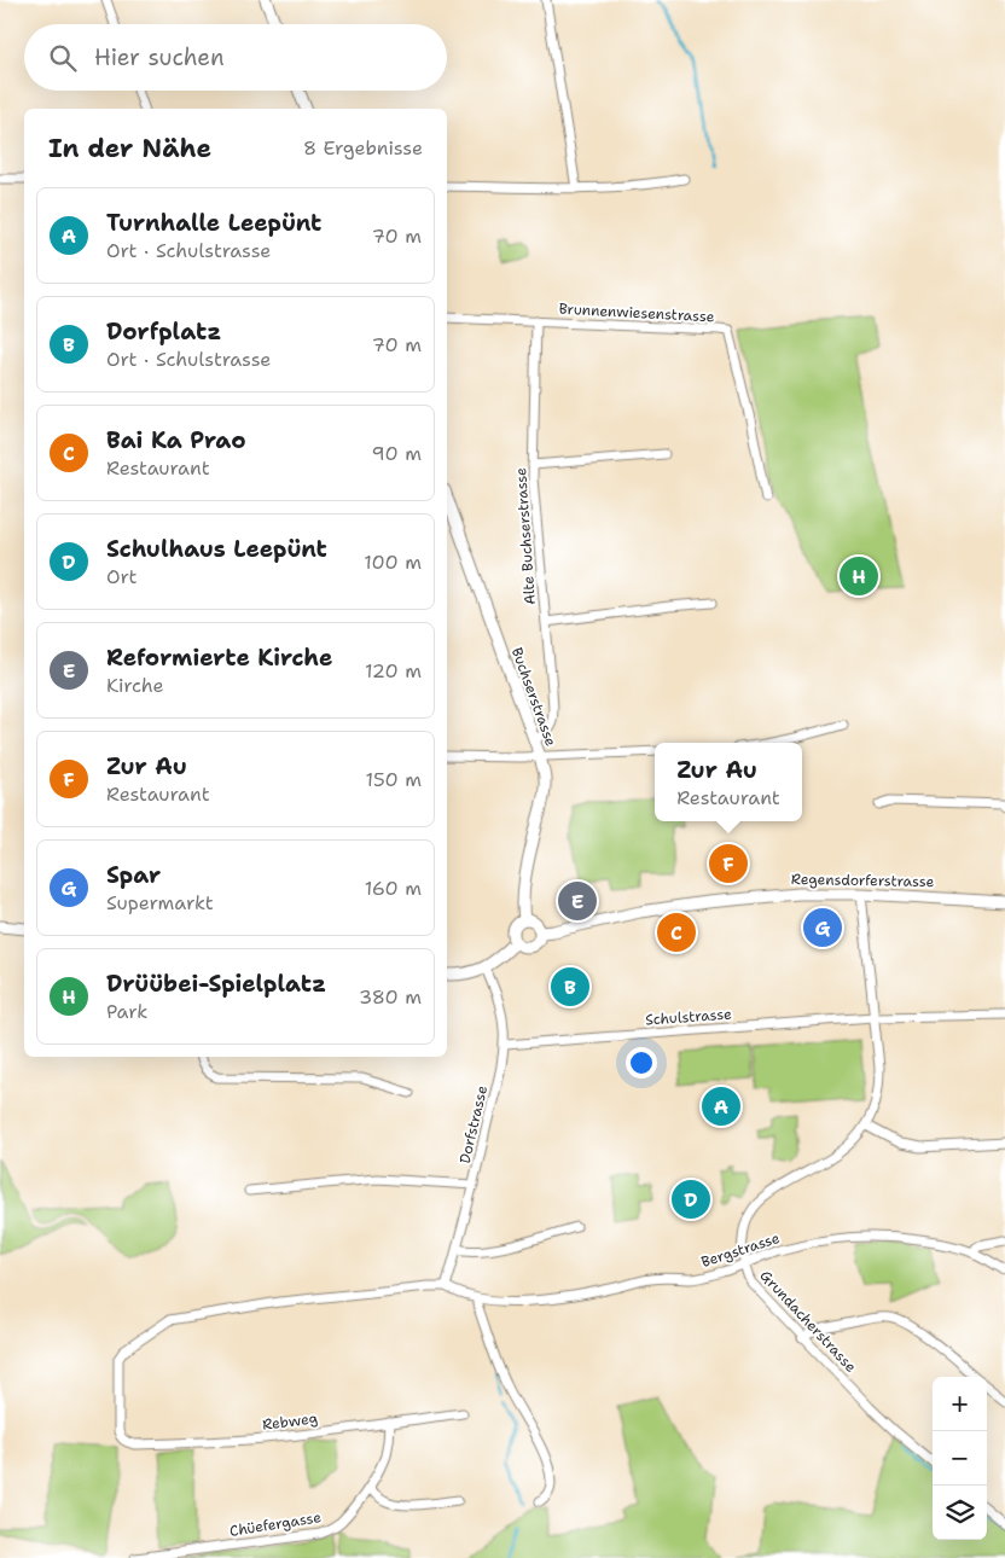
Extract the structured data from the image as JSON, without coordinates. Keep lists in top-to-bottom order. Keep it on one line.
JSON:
{"streets":{"street":["Brunnenwiesenstrasse","Alte Buchserstrasse","Buchserstrasse","Regensdorferstrasse","Schulstrasse","Dorfstrasse","Bergstrasse","Grundacherstrasse","Rebweg","Chüefergasse"]},"crossings":[["Brunnenwiesenstrasse","Alte Buchserstrasse"],["Alte Buchserstrasse","Buchserstrasse"],["Buchserstrasse","Regensdorferstrasse"],["Regensdorferstrasse","Grundacherstrasse"],["Schulstrasse","Dorfstrasse"],["Schulstrasse","Grundacherstrasse"],["Dorfstrasse","Bergstrasse"],["Dorfstrasse","Rebweg"],["Bergstrasse","Grundacherstrasse"],["Bergstrasse","Rebweg"],["Rebweg","Chüefergasse"]],"page":{"search":"Hier suchen","heading":["In der Nähe","8 Ergebnisse"],"list":[{"mark":"A","name":"Turnhalle Leepünt","note":"Ort · Schulstrasse","value":"70 m"},{"mark":"B","name":"Dorfplatz","note":"Ort · Schulstrasse","value":"70 m"},{"mark":"C","name":"Bai Ka Prao","note":"Restaurant","value":"90 m"},{"mark":"D","name":"Schulhaus Leepünt","note":"Ort","value":"100 m"},{"mark":"E","name":"Reformierte Kirche","note":"Kirche","value":"120 m"},{"mark":"F","name":"Zur Au","note":"Restaurant","value":"150 m"},{"mark":"G","name":"Spar","note":"Supermarkt","value":"160 m"},{"mark":"H","name":"Drüübei-Spielplatz","note":"Park","value":"380 m"}],"pins":["H","F","E","G","C","B","A","D"],"popup":["Zur Au","Restaurant"],"map_buttons":["+","−"]}}
